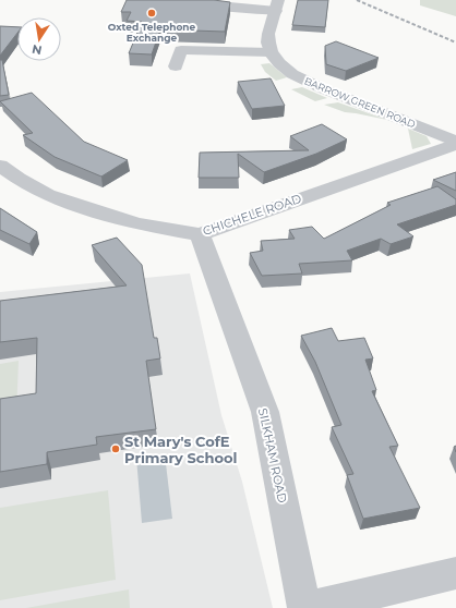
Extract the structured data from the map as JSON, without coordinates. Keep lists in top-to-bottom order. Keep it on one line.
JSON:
{"streets":{"street":["BARROW GREEN ROAD","CHICHELE ROAD","SILKHAM ROAD"]},"crossings":[["BARROW GREEN ROAD","CHICHELE ROAD"],["CHICHELE ROAD","SILKHAM ROAD"]],"places":["Oxted Telephone Exchange","St Mary's CofE Primary School"],"north":"bottom"}
